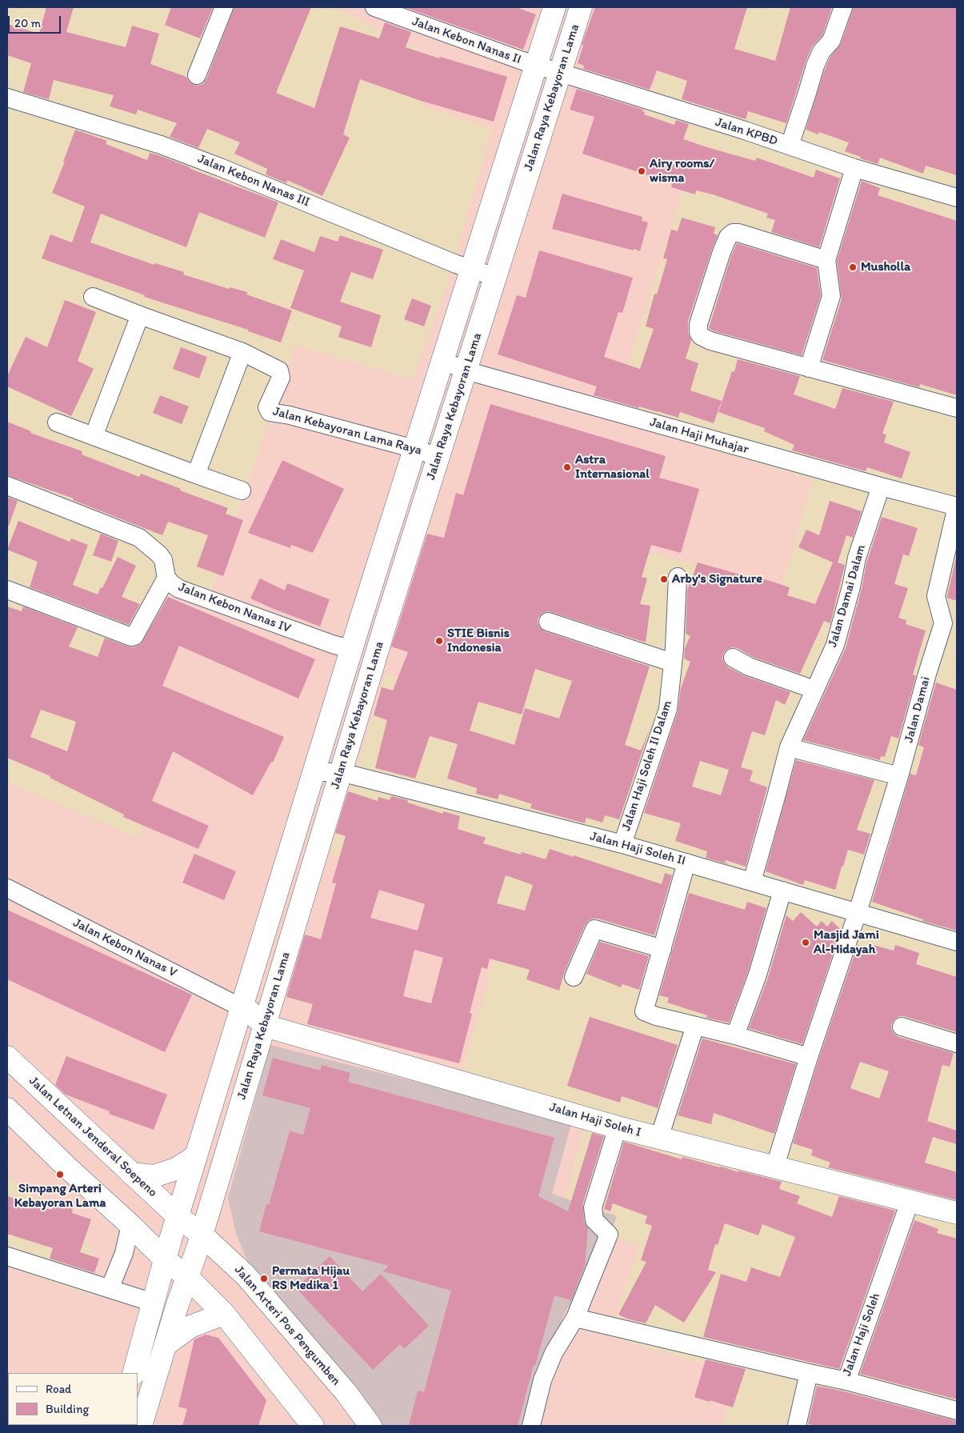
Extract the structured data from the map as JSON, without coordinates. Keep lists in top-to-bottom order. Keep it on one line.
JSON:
{"streets":{"main road":["Jalan Raya Kebayoran Lama","Jalan Haji Soleh I","Jalan Letnan Jenderal Soepeno","Jalan Arteri Pos Pengumben"],"street":["Jalan Kebon Nanas II","Jalan KPBD","Jalan Kebon Nanas III","Jalan Kebayoran Lama Raya","Jalan Haji Muhajar","Jalan Damai Dalam","Jalan Kebon Nanas IV","Jalan Damai","Jalan Haji Soleh II Dalam","Jalan Haji Soleh II","Jalan Kebon Nanas V","Jalan Haji Soleh"]},"crossings":[["Jalan Kebon Nanas II","Jalan Raya Kebayoran Lama"],["Jalan Kebon Nanas II","Jalan KPBD"],["Jalan Raya Kebayoran Lama","Jalan KPBD"],["Jalan Raya Kebayoran Lama","Jalan Kebon Nanas III"],["Jalan Raya Kebayoran Lama","Jalan Kebayoran Lama Raya"],["Jalan Raya Kebayoran Lama","Jalan Haji Muhajar"],["Jalan Raya Kebayoran Lama","Jalan Kebon Nanas IV"],["Jalan Raya Kebayoran Lama","Jalan Haji Soleh II"],["Jalan Raya Kebayoran Lama","Jalan Kebon Nanas V"],["Jalan Raya Kebayoran Lama","Jalan Haji Soleh I"],["Jalan Raya Kebayoran Lama","Jalan Letnan Jenderal Soepeno"],["Jalan Raya Kebayoran Lama","Jalan Arteri Pos Pengumben"],["Jalan Haji Muhajar","Jalan Damai Dalam"],["Jalan Haji Muhajar","Jalan Damai"],["Jalan Damai Dalam","Jalan Haji Soleh II"],["Jalan Damai","Jalan Haji Soleh II"],["Jalan Haji Soleh II Dalam","Jalan Haji Soleh II"],["Jalan Kebon Nanas V","Jalan Haji Soleh I"],["Jalan Haji Soleh I","Jalan Haji Soleh"],["Jalan Letnan Jenderal Soepeno","Jalan Arteri Pos Pengumben"]],"places":["Airy rooms/ wisma","Musholla","Astra Internasional","Arby's Signature","STIE Bisnis Indonesia","Masjid Jami Al-Hidayah","Simpang Arteri Kebayoran Lama","Permata Hijau RS Medika 1"],"legend":["Road","Building"],"scale_bar":"20 m"}
